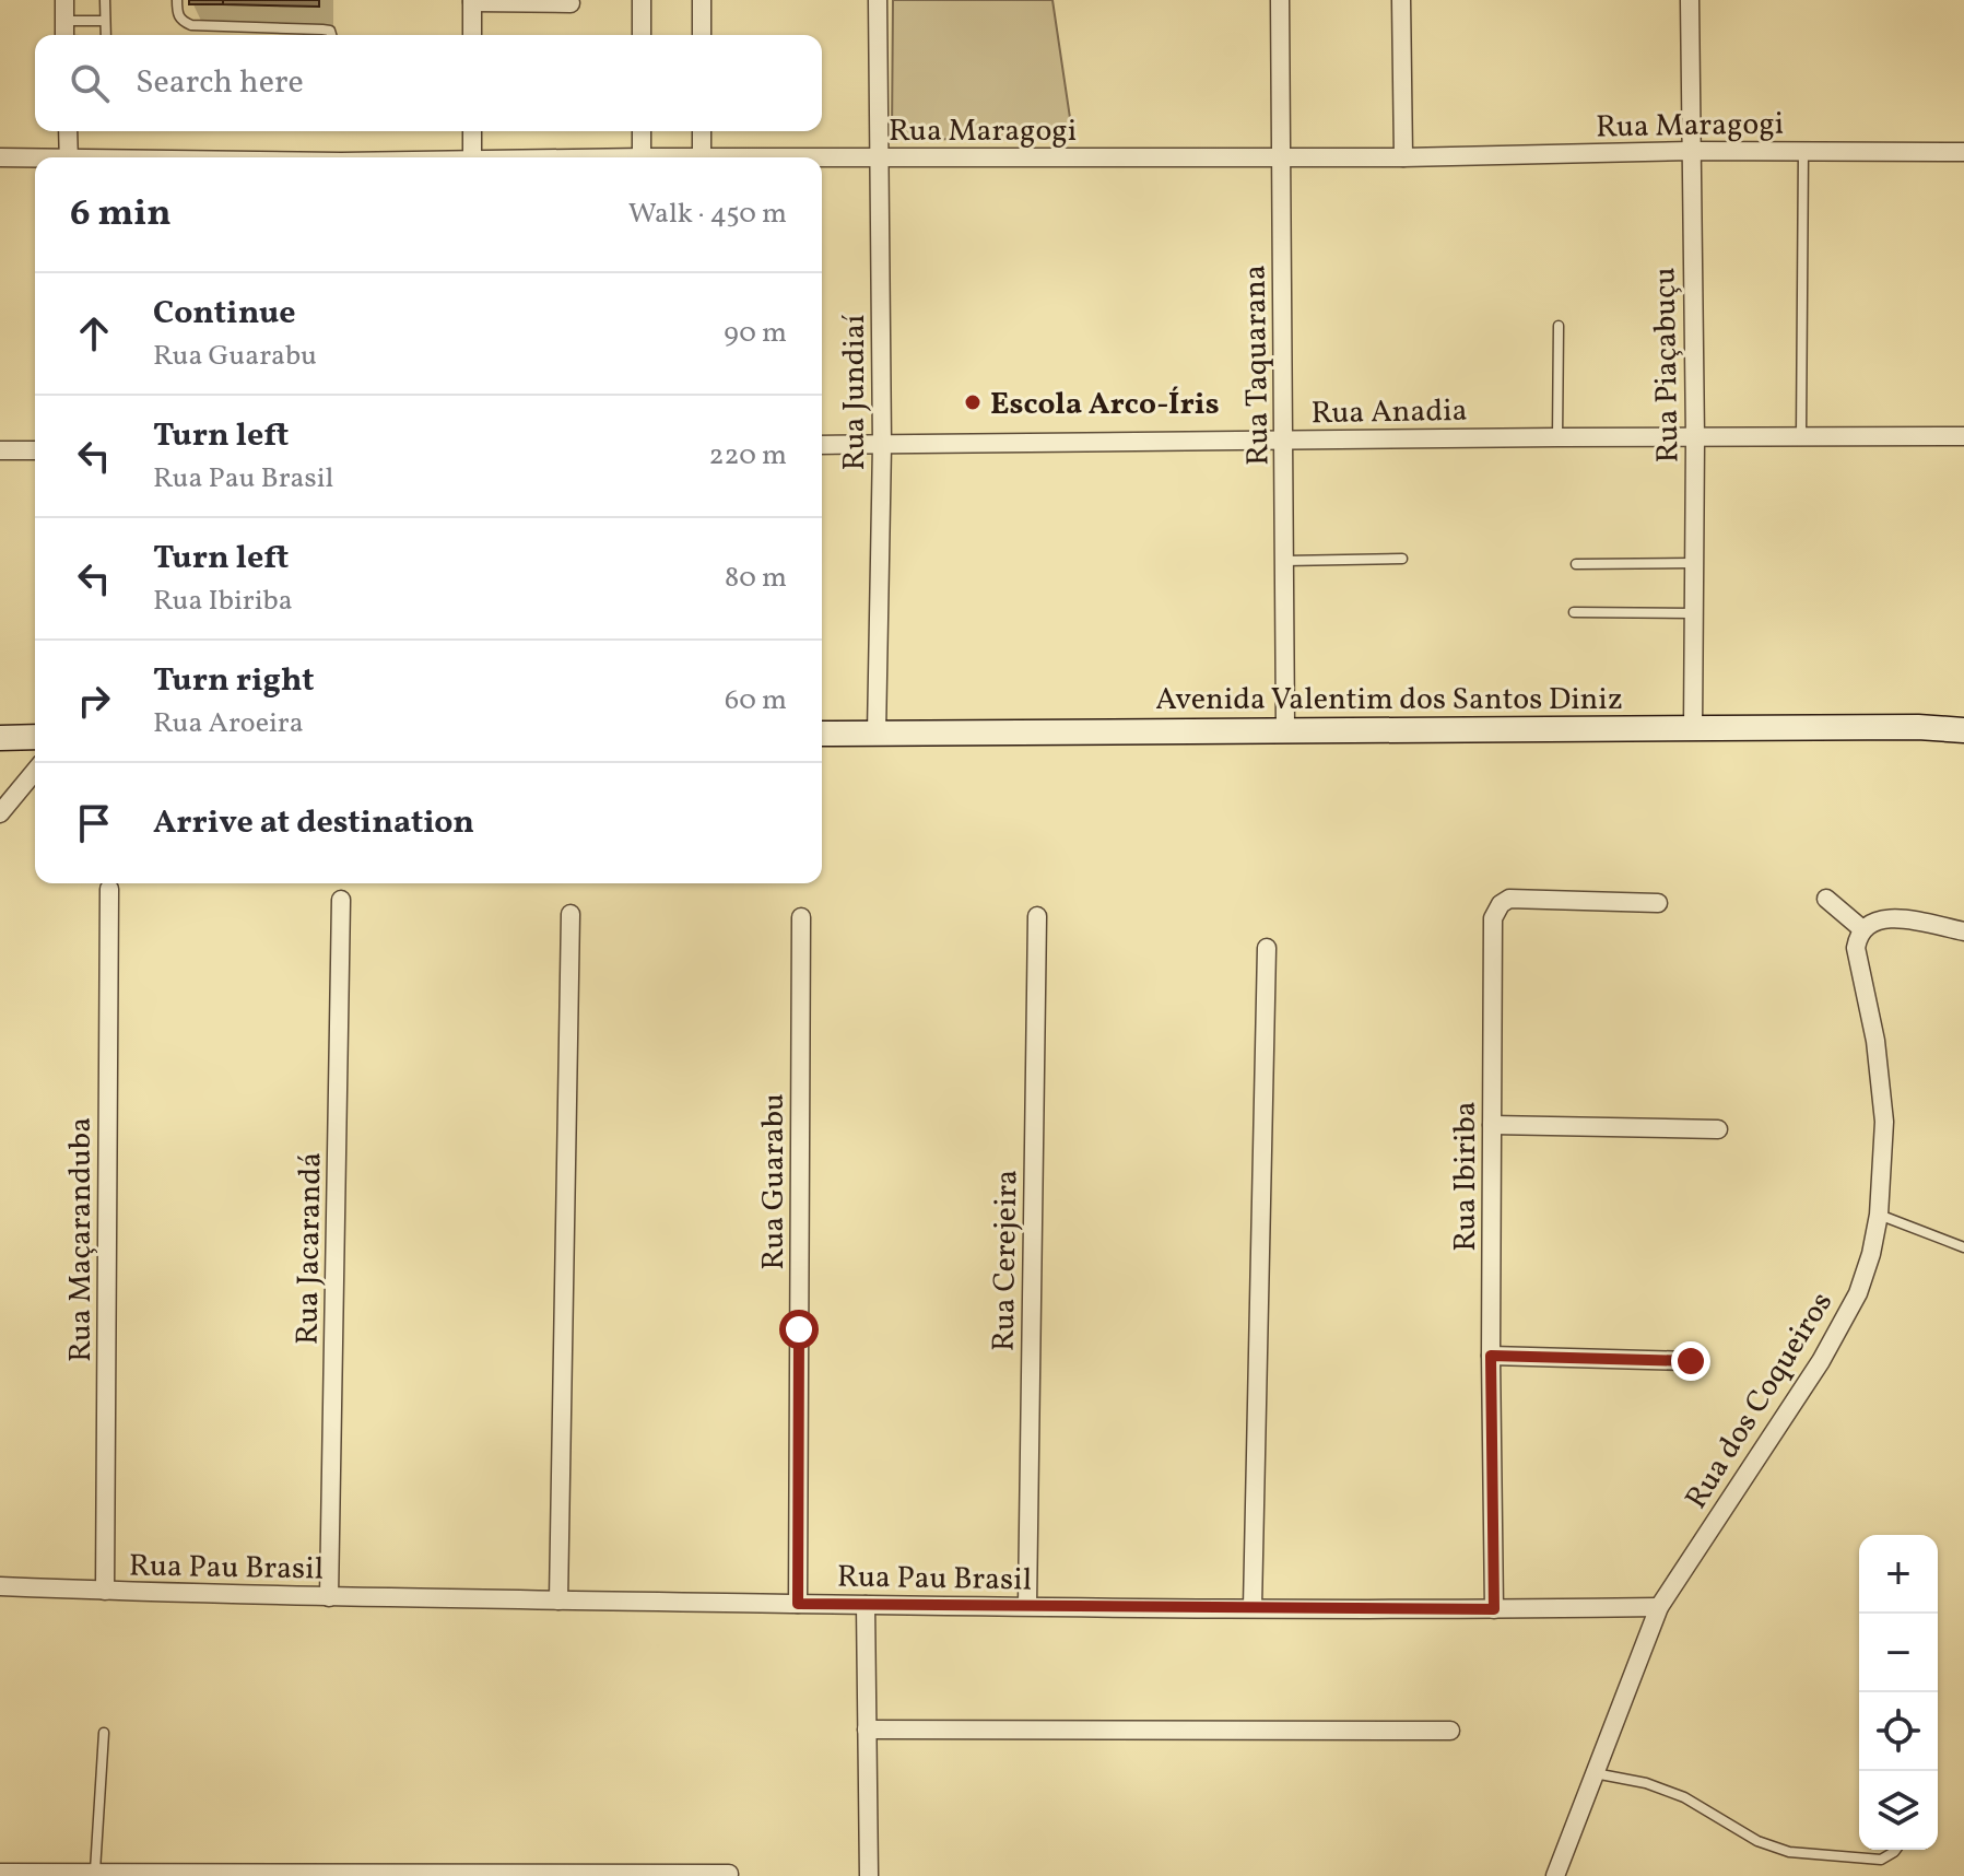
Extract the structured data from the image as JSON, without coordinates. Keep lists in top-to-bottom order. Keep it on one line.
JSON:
{"streets":{"street":["Rua Maragogi","Rua Taquarana","Rua Piaçabuçu","Rua Jundiaí","Rua Anadia","Avenida Valentim dos Santos Diniz","Rua Ibiriba","Rua Guarabu","Rua Maçaranduba","Rua Jacarandá","Rua Cerejeira","Rua dos Coqueiros","Rua Pau Brasil"]},"crossings":[["Rua Maragogi","Rua Taquarana"],["Rua Maragogi","Rua Piaçabuçu"],["Rua Maragogi","Rua Jundiaí"],["Rua Taquarana","Rua Anadia"],["Rua Taquarana","Avenida Valentim dos Santos Diniz"],["Rua Piaçabuçu","Rua Anadia"],["Rua Piaçabuçu","Avenida Valentim dos Santos Diniz"],["Rua Jundiaí","Rua Anadia"],["Rua Jundiaí","Avenida Valentim dos Santos Diniz"],["Rua Ibiriba","Rua Pau Brasil"],["Rua Guarabu","Rua Pau Brasil"],["Rua Maçaranduba","Rua Pau Brasil"],["Rua Jacarandá","Rua Pau Brasil"],["Rua Cerejeira","Rua Pau Brasil"],["Rua dos Coqueiros","Rua Pau Brasil"]],"places":["Escola Arco-Íris"],"page":{"search":"Search here","heading":["6 min","Walk · 450 m"],"list":[["Continue","Rua Guarabu","90 m"],["Turn left","Rua Pau Brasil","220 m"],["Turn left","Rua Ibiriba","80 m"],["Turn right","Rua Aroeira","60 m"],"Arrive at destination"],"map_buttons":["+","−"]}}
